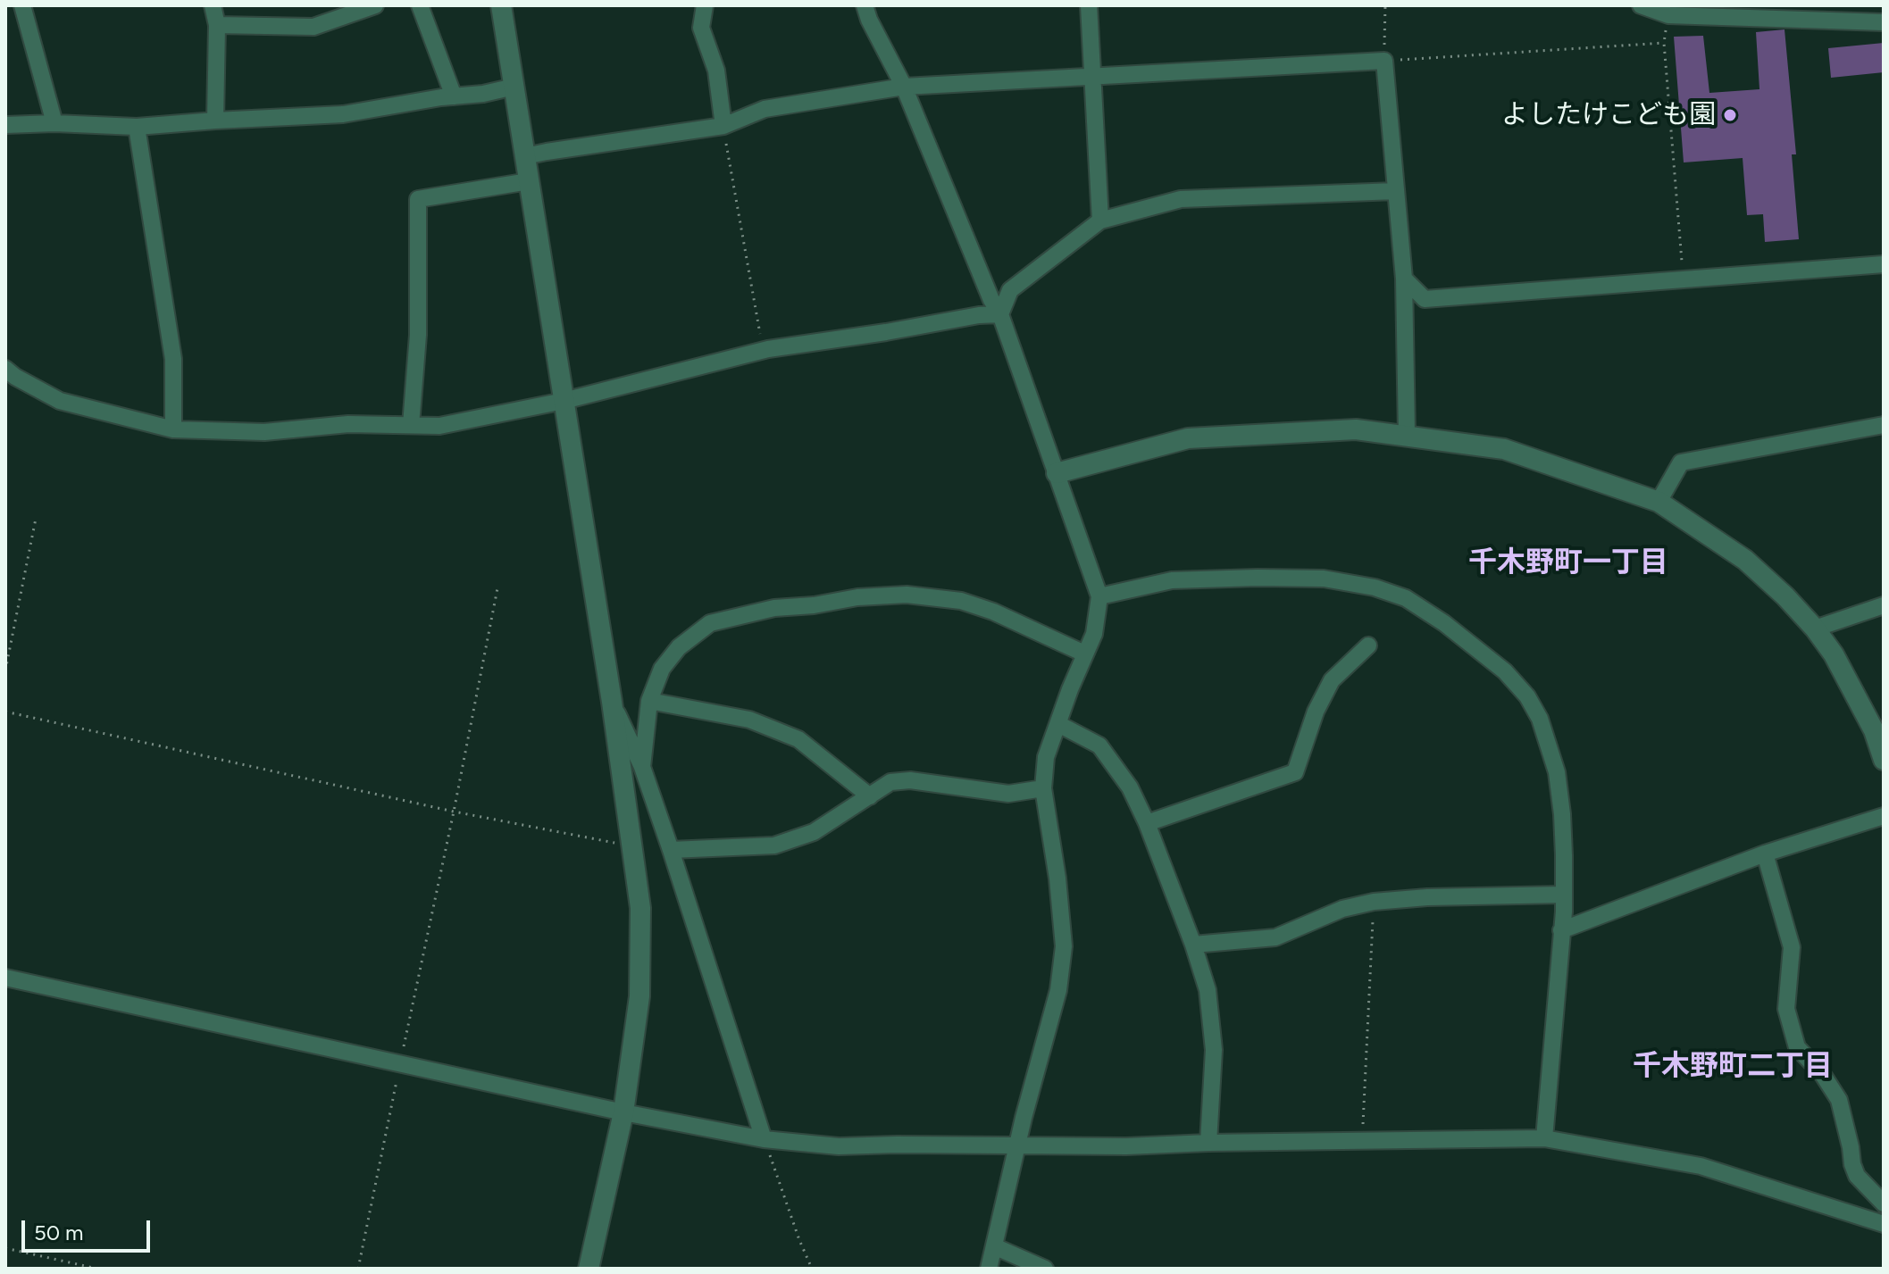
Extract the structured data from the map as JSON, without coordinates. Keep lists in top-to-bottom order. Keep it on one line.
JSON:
{"districts":["千木野町一丁目","千木野町二丁目"],"places":["よしたけこども園"],"scale_bar":"50 m"}
